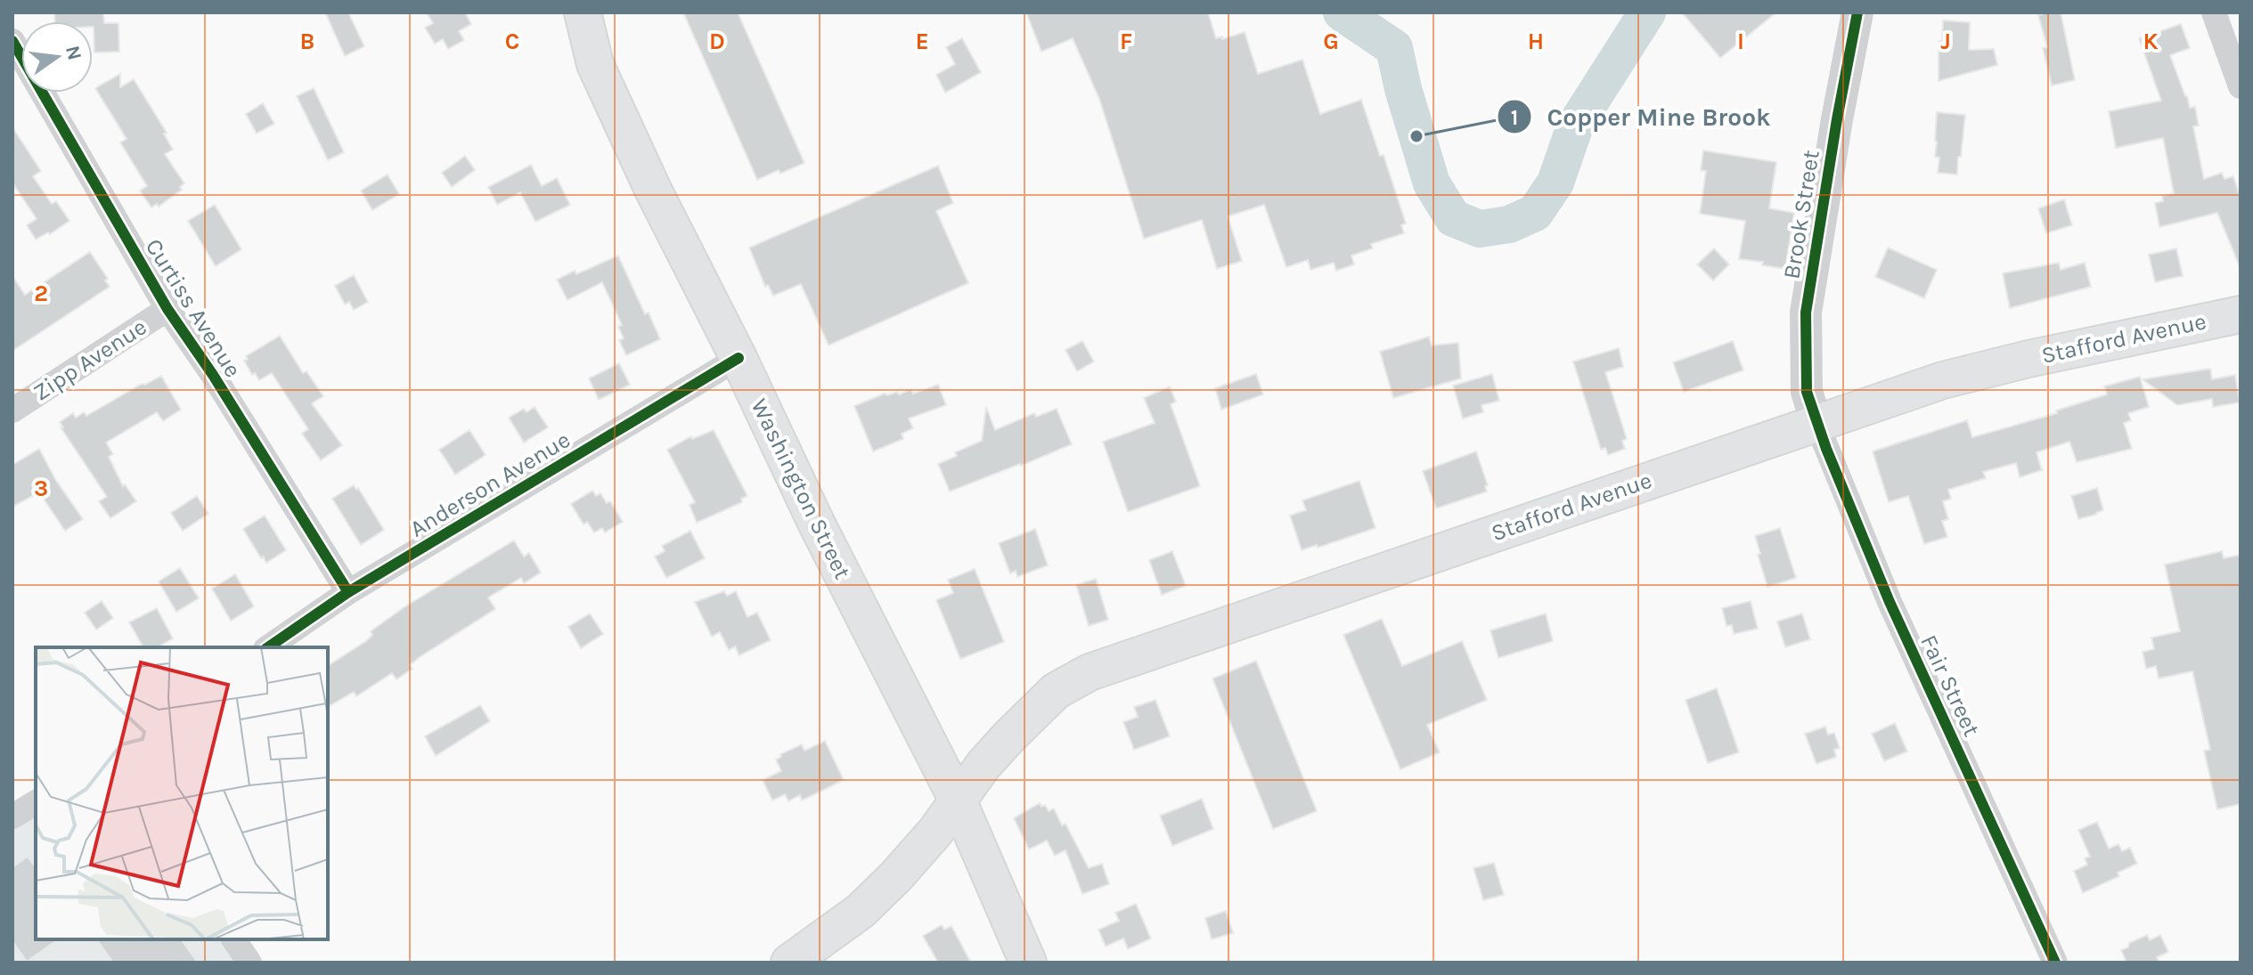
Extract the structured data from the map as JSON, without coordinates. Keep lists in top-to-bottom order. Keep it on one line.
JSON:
{"streets":{"main road":["Stafford Avenue","Washington Street"],"street":["Brook Street","Curtiss Avenue","Zipp Avenue","Anderson Avenue","Fair Street"]},"crossings":[["Brook Street","Stafford Avenue"],["Brook Street","Fair Street"],["Curtiss Avenue","Zipp Avenue"],["Curtiss Avenue","Anderson Avenue"],["Stafford Avenue","Washington Street"],["Stafford Avenue","Fair Street"],["Anderson Avenue","Washington Street"]],"places":["Copper Mine Brook"],"north":"right","grid":{"columns":["B","C","D","E","F","G","H","I","J","K"],"rows":["2","3"]}}
